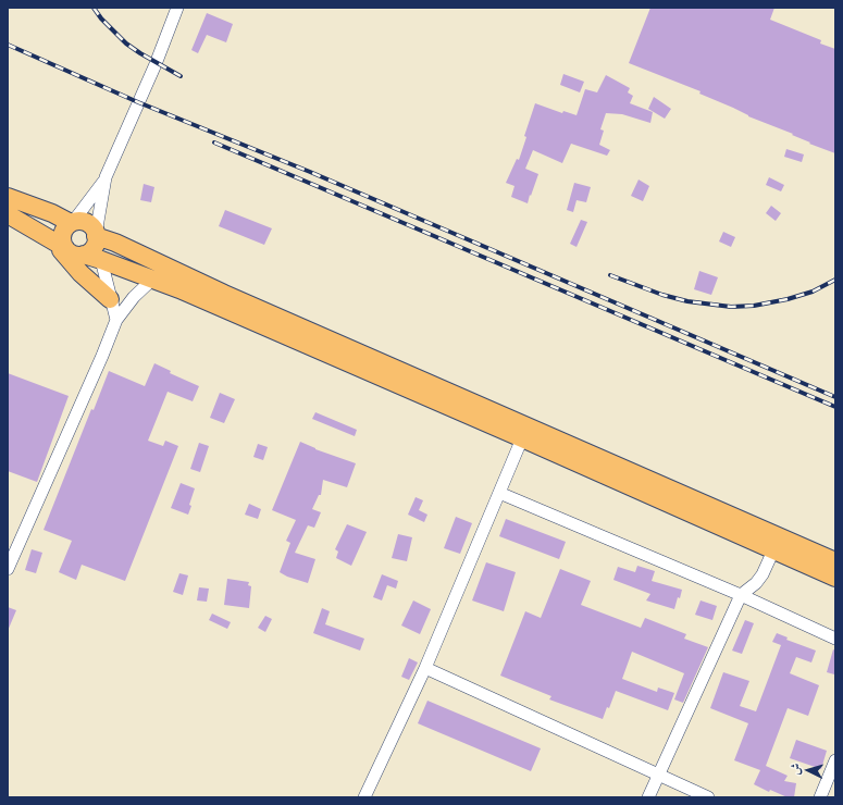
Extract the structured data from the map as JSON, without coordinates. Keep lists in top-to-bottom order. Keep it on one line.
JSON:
{"north":"left"}
